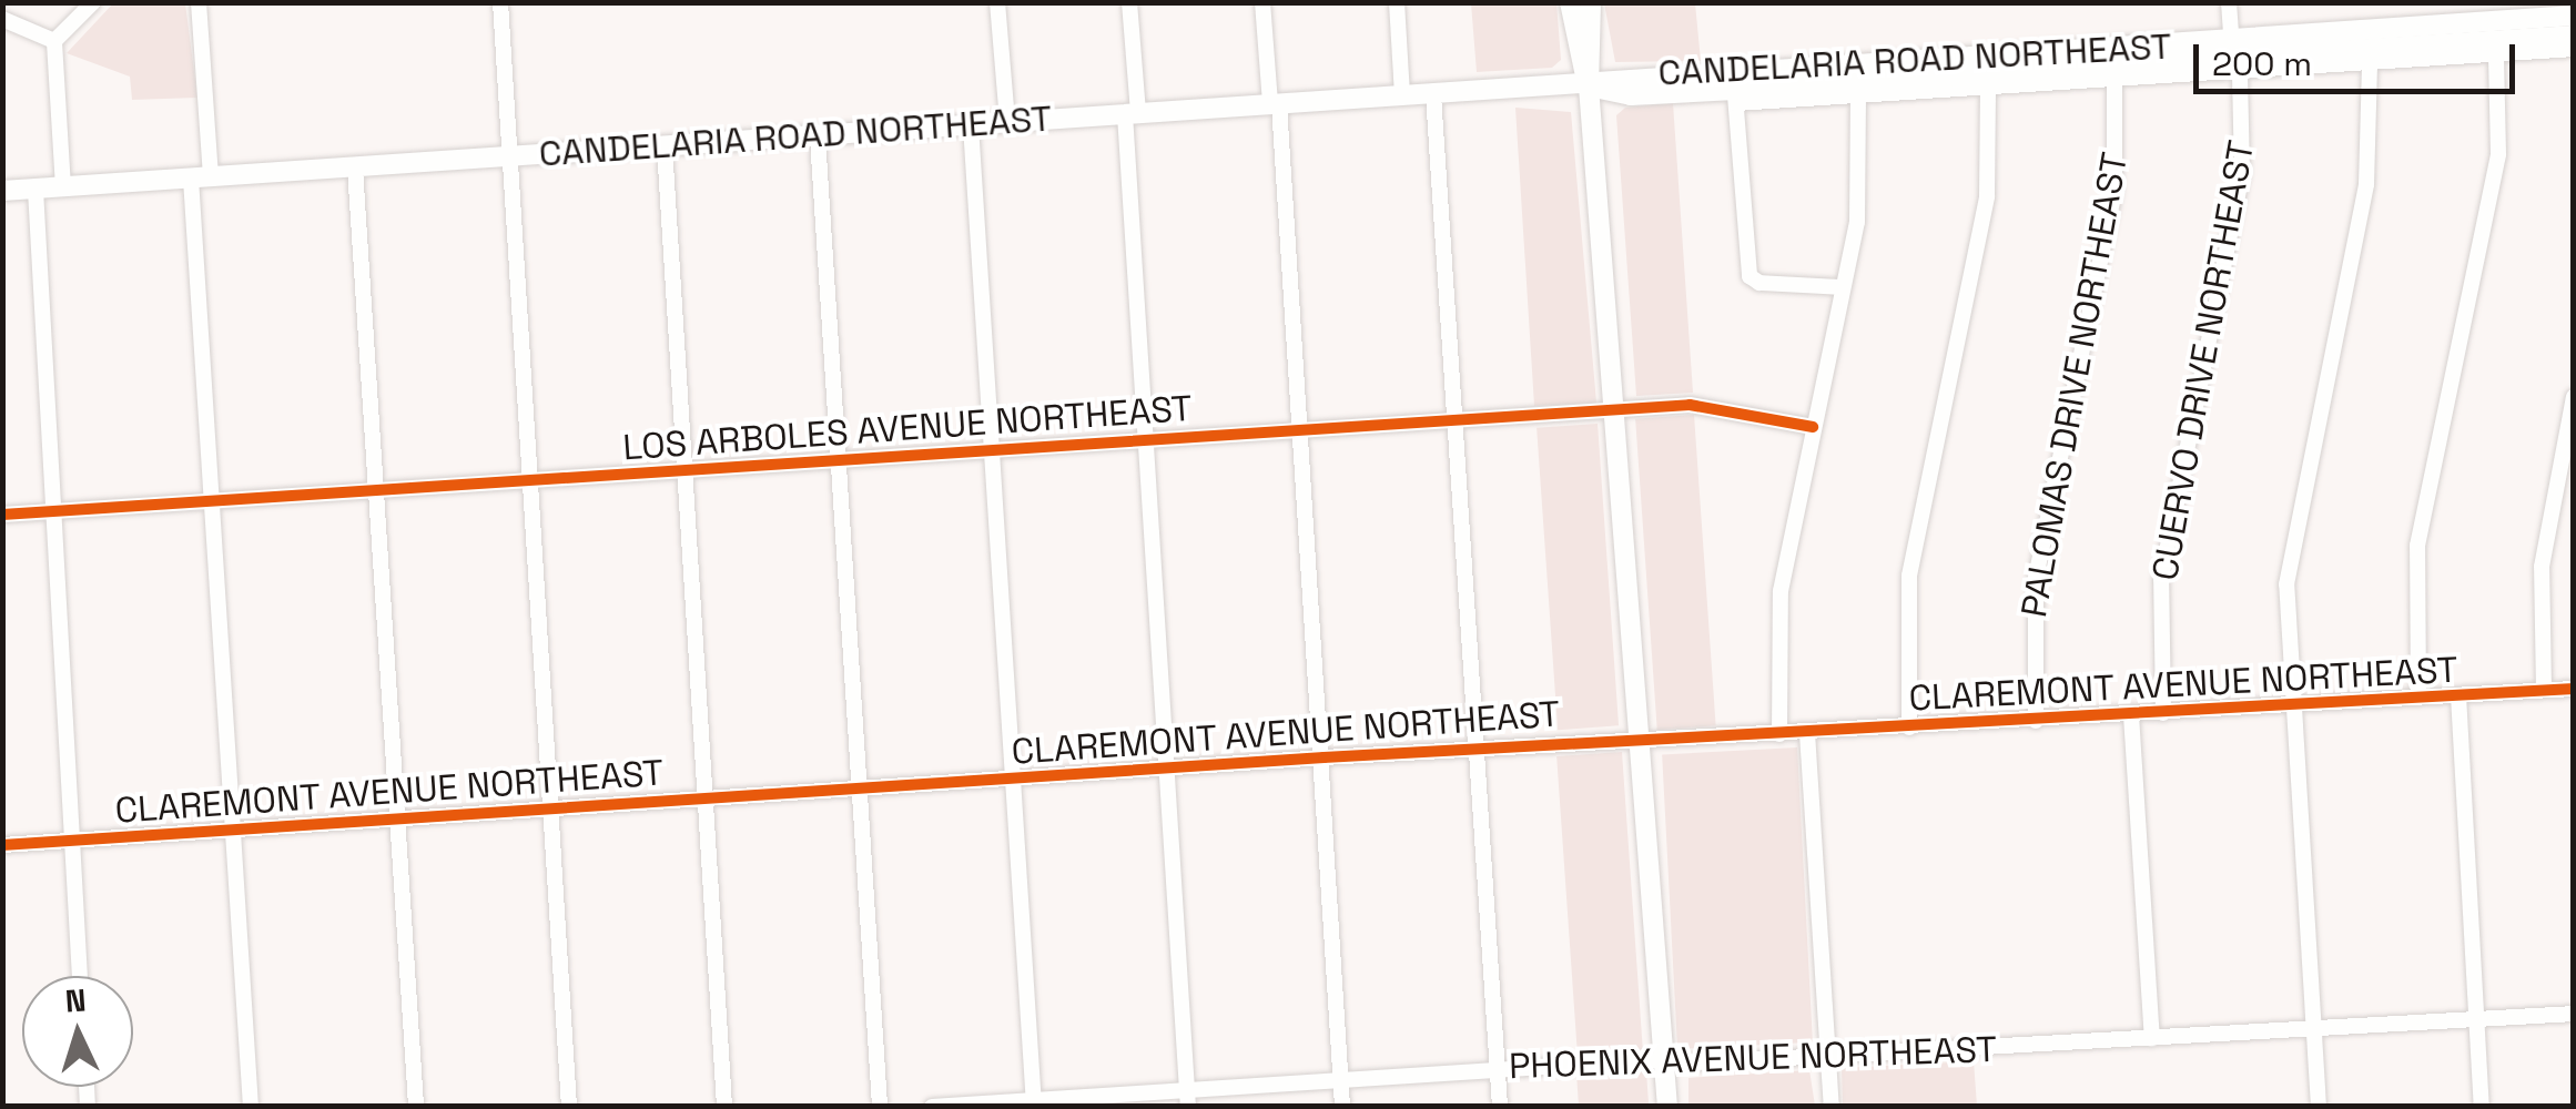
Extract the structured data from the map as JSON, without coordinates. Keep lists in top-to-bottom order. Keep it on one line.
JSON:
{"streets":{"main road":["CANDELARIA ROAD NORTHEAST"],"street":["CUERVO DRIVE NORTHEAST","PALOMAS DRIVE NORTHEAST","LOS ARBOLES AVENUE NORTHEAST","CLAREMONT AVENUE NORTHEAST","PHOENIX AVENUE NORTHEAST"]},"crossings":[["CANDELARIA ROAD NORTHEAST","CUERVO DRIVE NORTHEAST"],["CANDELARIA ROAD NORTHEAST","PALOMAS DRIVE NORTHEAST"],["CUERVO DRIVE NORTHEAST","CLAREMONT AVENUE NORTHEAST"],["PALOMAS DRIVE NORTHEAST","CLAREMONT AVENUE NORTHEAST"]],"scale_bar":"200 m","north":"top"}
